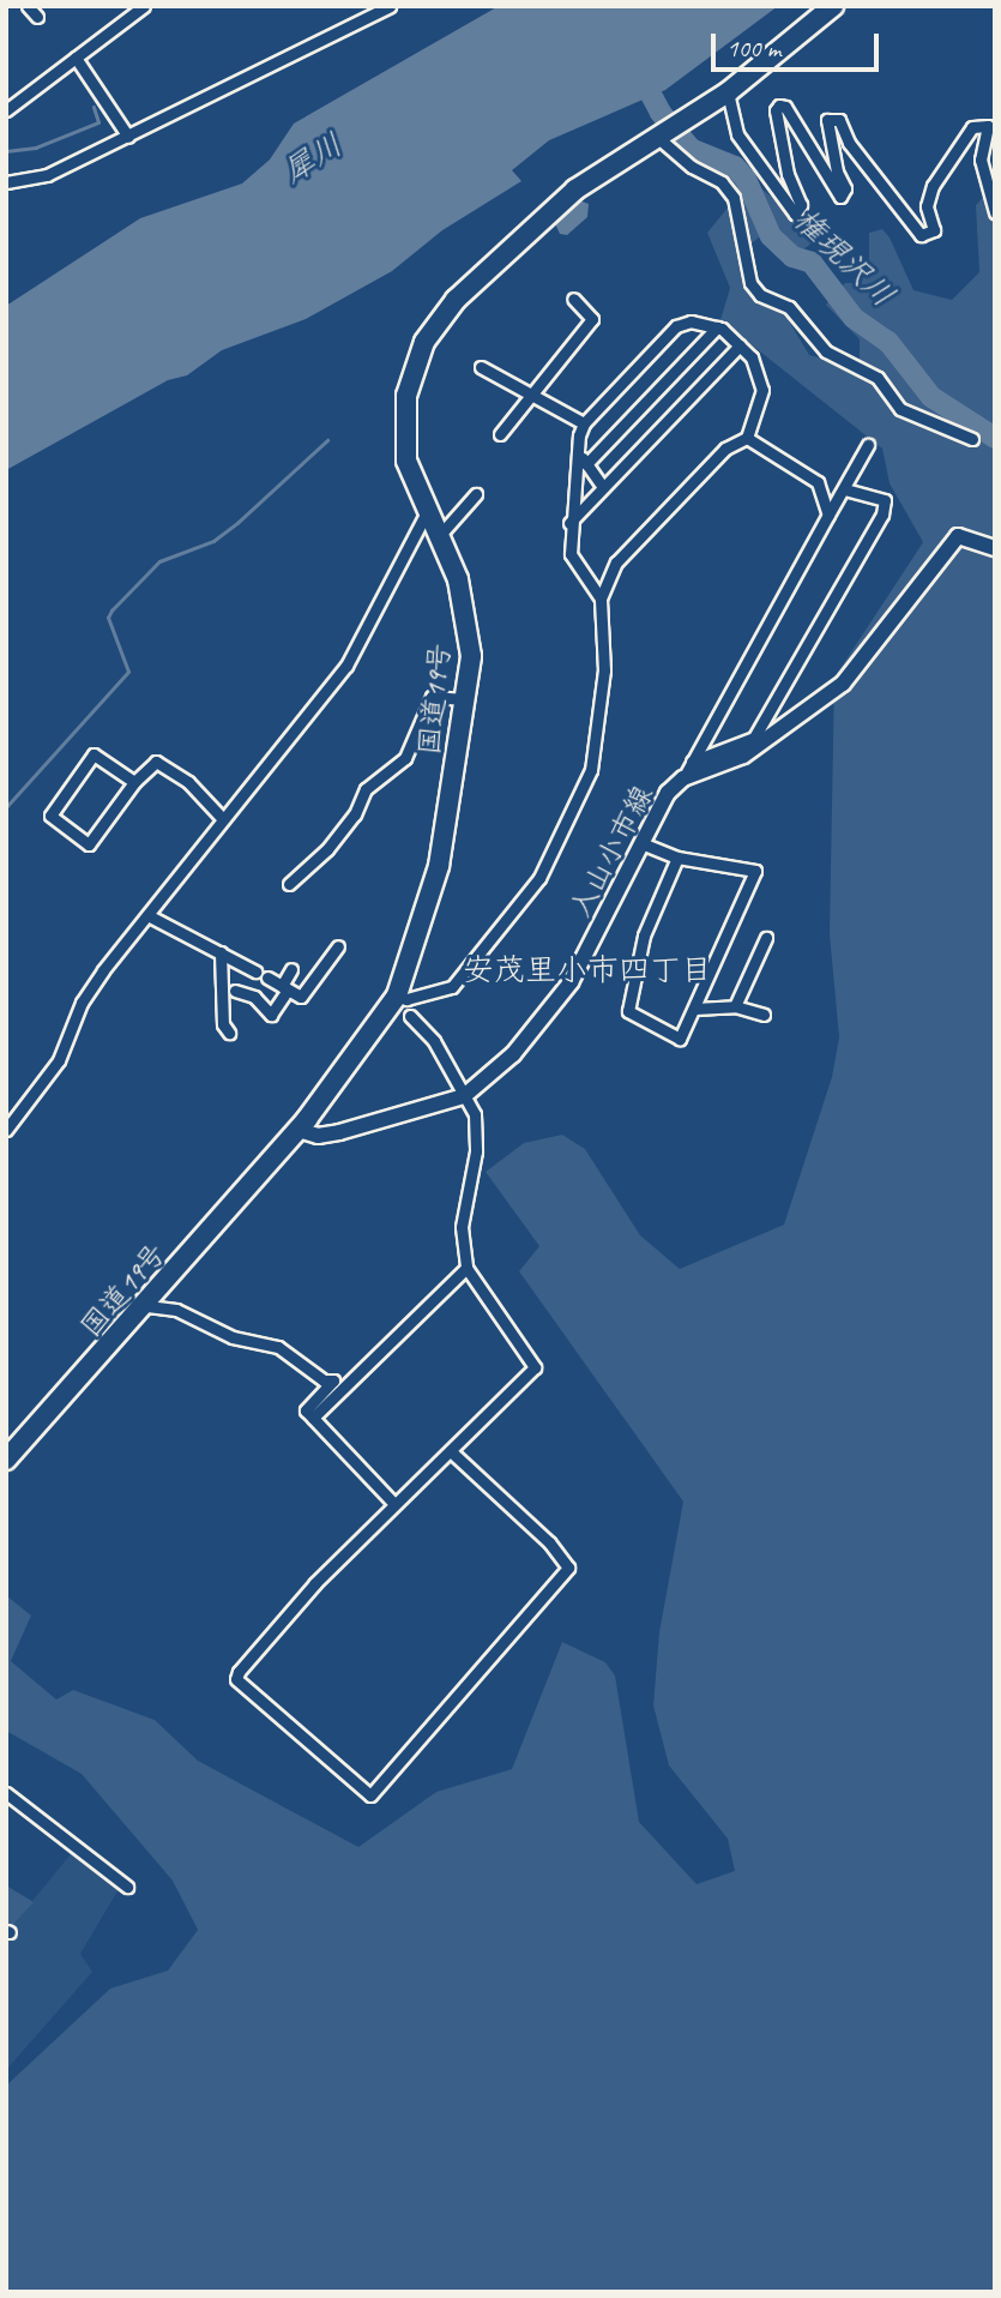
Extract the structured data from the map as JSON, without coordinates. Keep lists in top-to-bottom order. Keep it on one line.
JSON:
{"streets":{"highway":["国道19号"],"main road":["入山小市線"]},"crossings":[["国道19号","入山小市線"]],"districts":["安茂里小市四丁目"],"water":["犀川","権現沢川"],"scale_bar":"100 m"}
